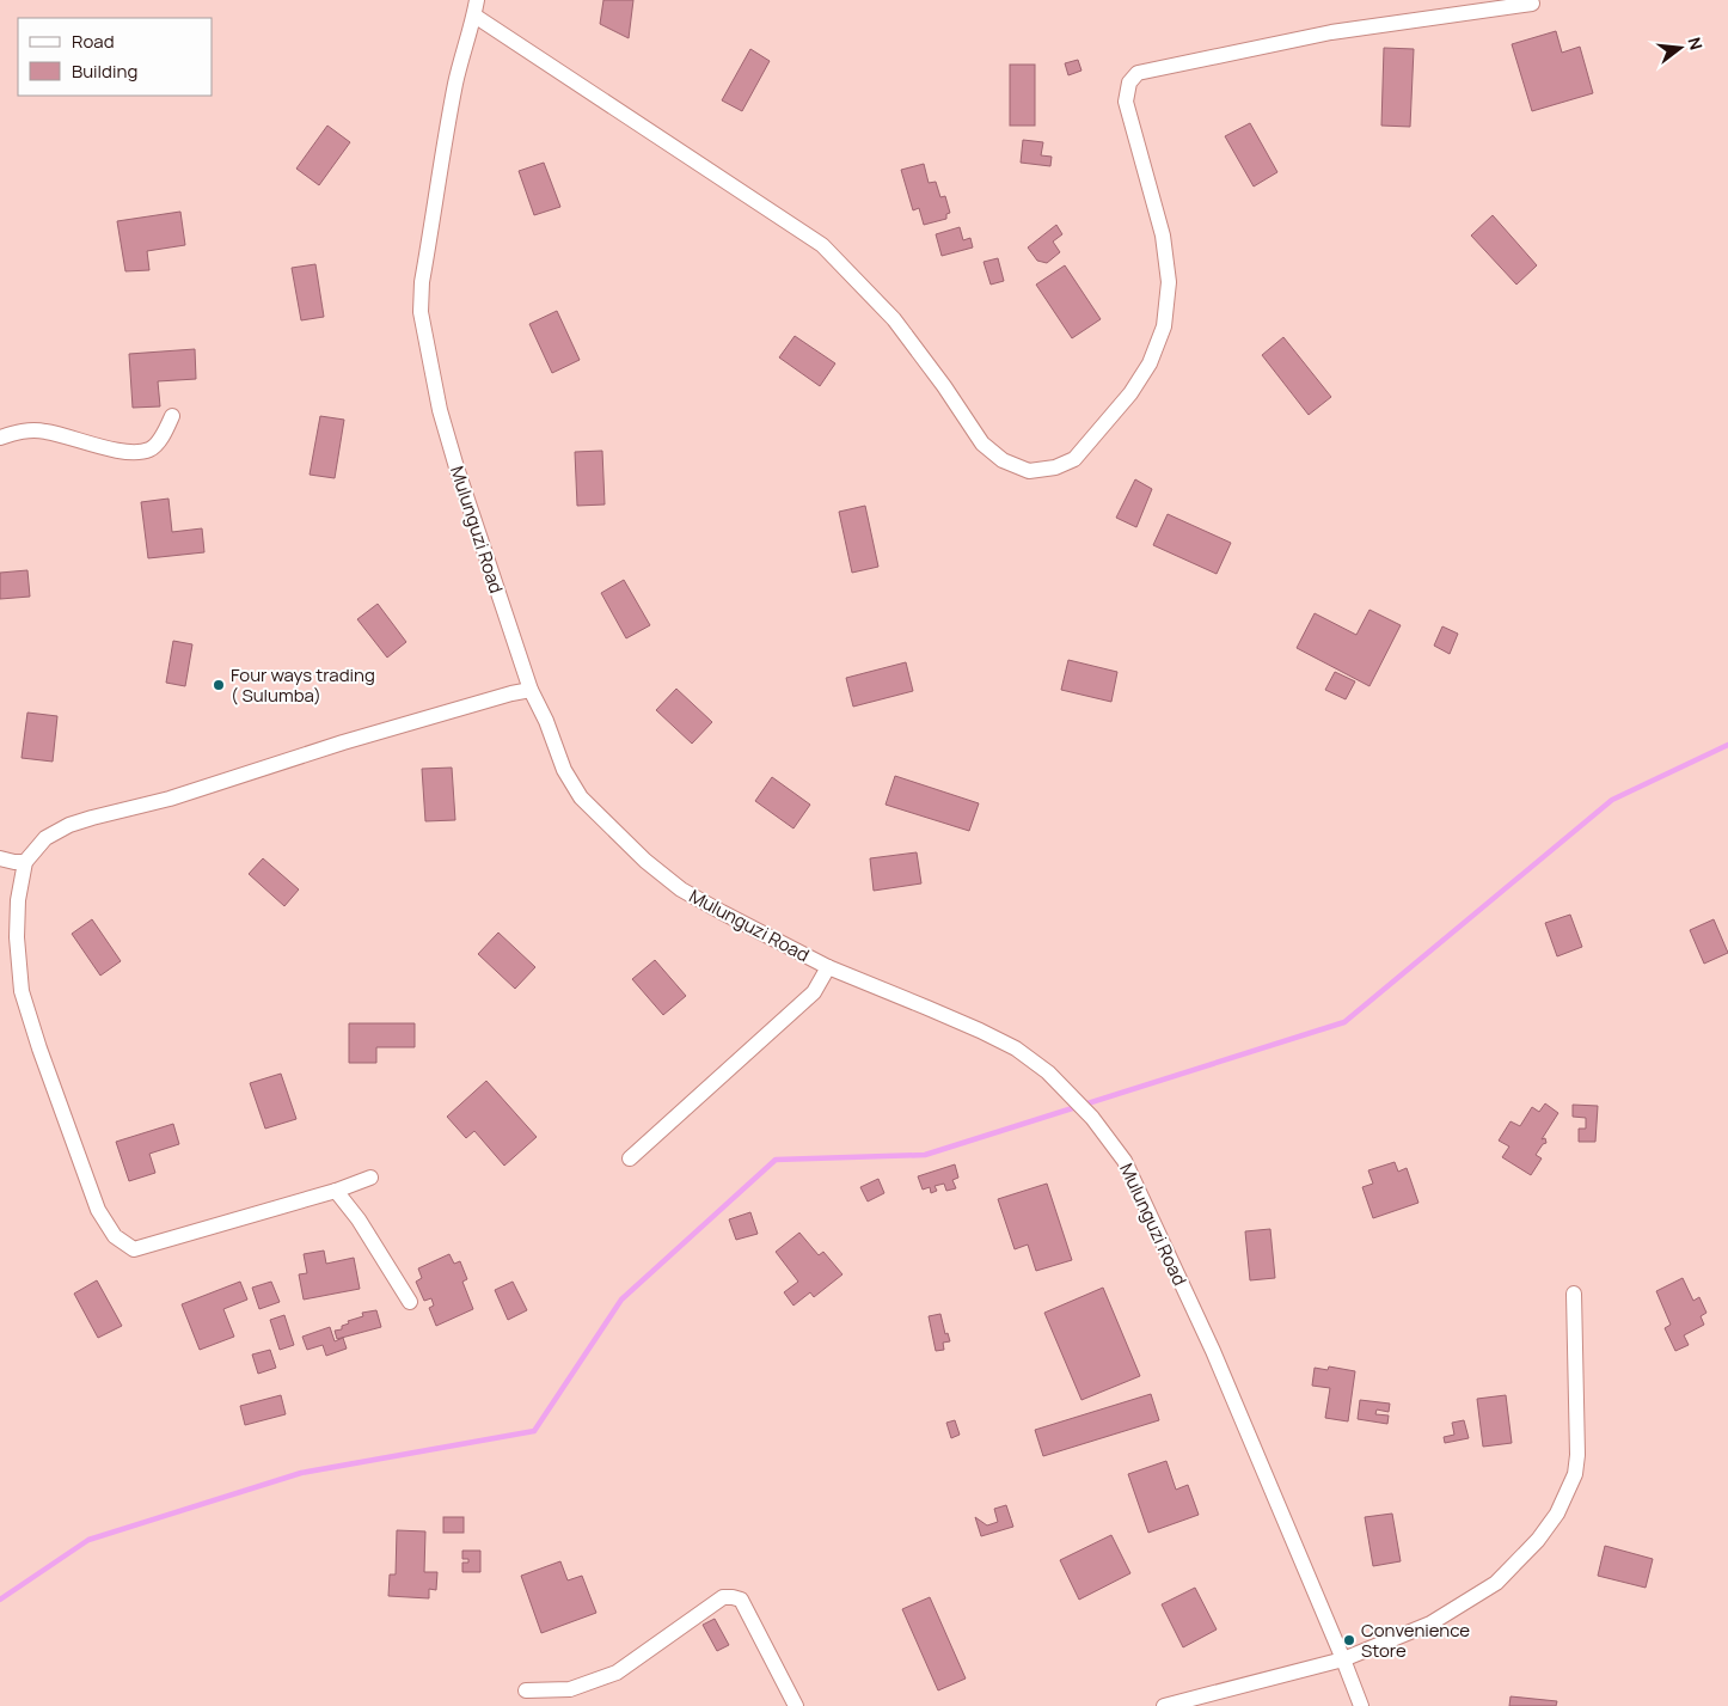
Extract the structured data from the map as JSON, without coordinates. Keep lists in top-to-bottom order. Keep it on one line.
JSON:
{"streets":{"street":["Mulunguzi Road"]},"places":["Four ways trading ( Sulumba)","Convenience Store"],"legend":["Road","Building"],"north":"right"}
